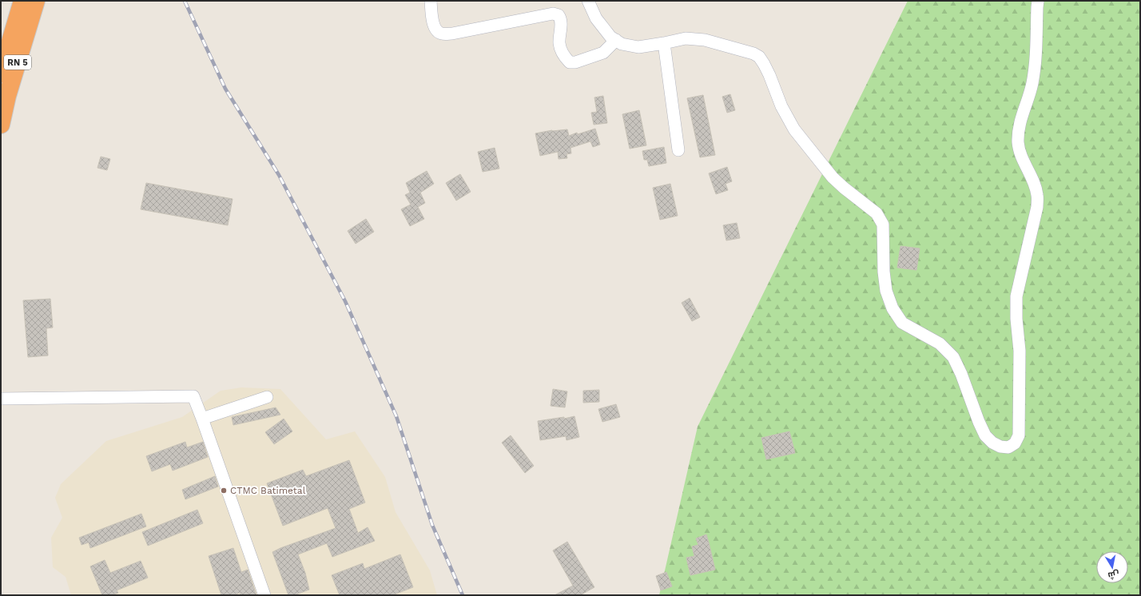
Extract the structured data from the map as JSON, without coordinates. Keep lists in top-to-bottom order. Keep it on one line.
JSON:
{"streets":{"highway":["RN 5"]},"places":["CTMC Batimetal"],"north":"bottom"}
